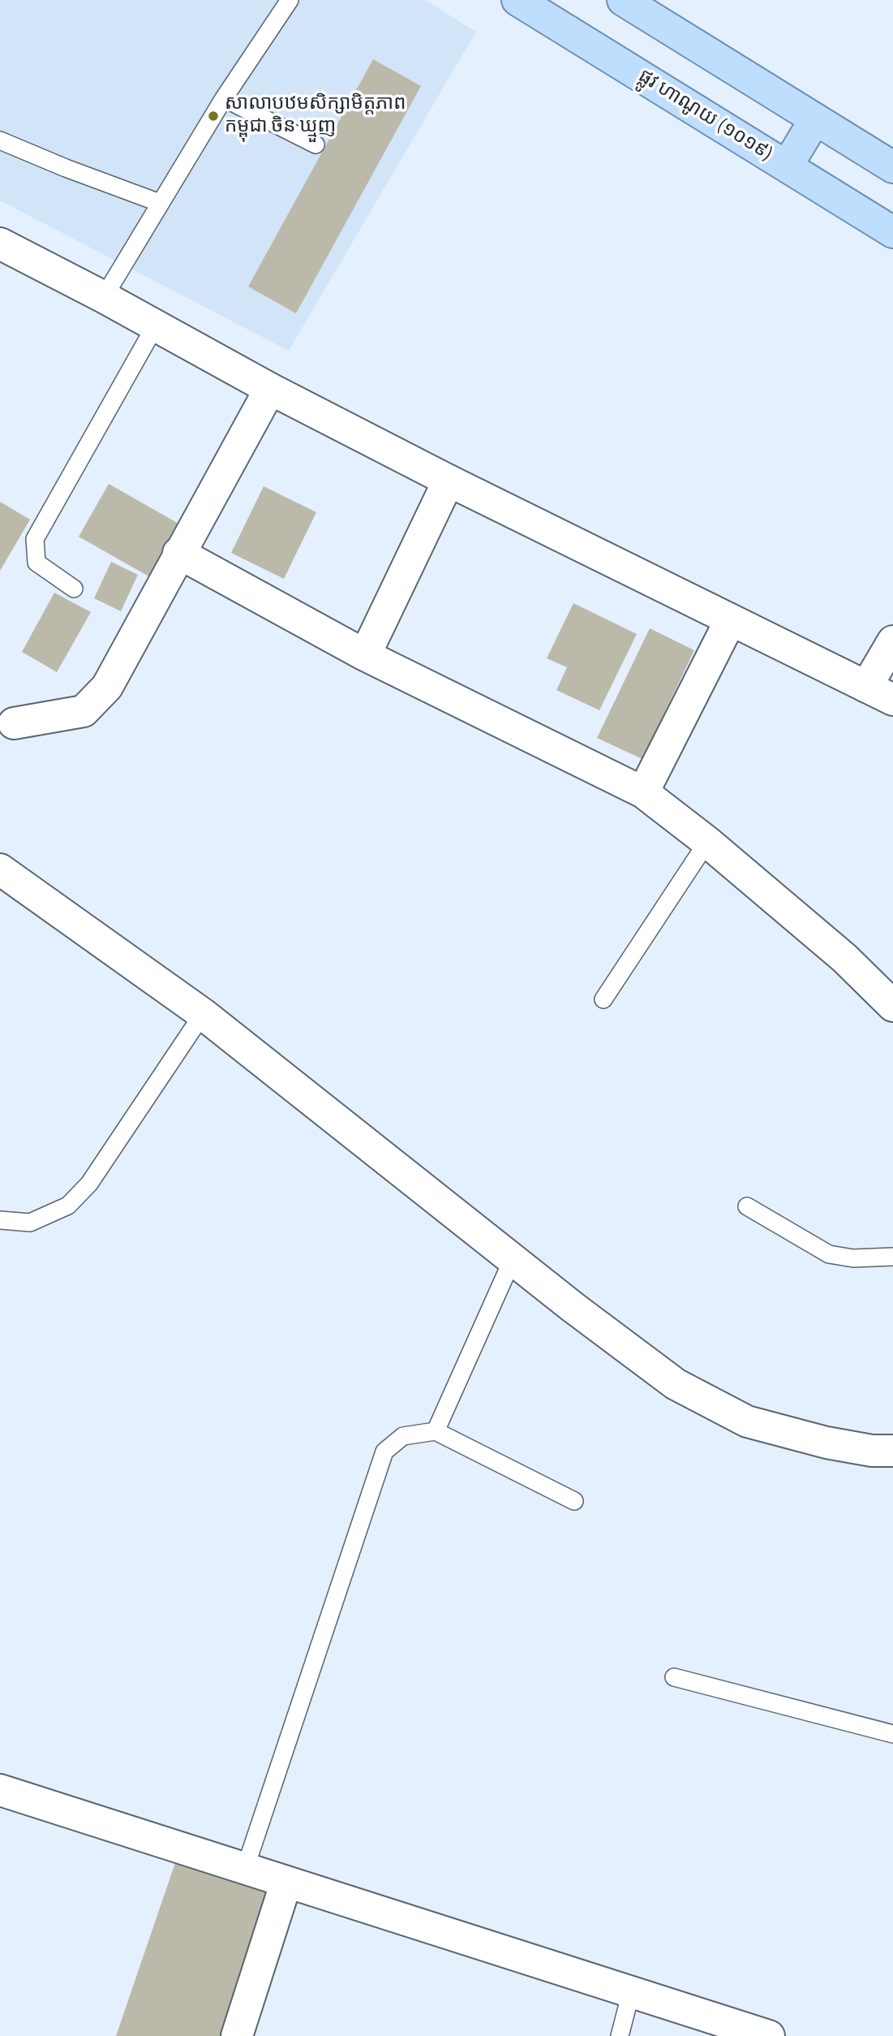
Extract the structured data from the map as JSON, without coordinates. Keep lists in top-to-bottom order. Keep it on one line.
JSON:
{"streets":{"main road":["ផ្លូវ ហាណូយ (១០១៩)"]},"places":["សាលាបឋមសិក្សាមិត្តភាព កម្ពុជា ចិន ឃ្មួញ"]}
